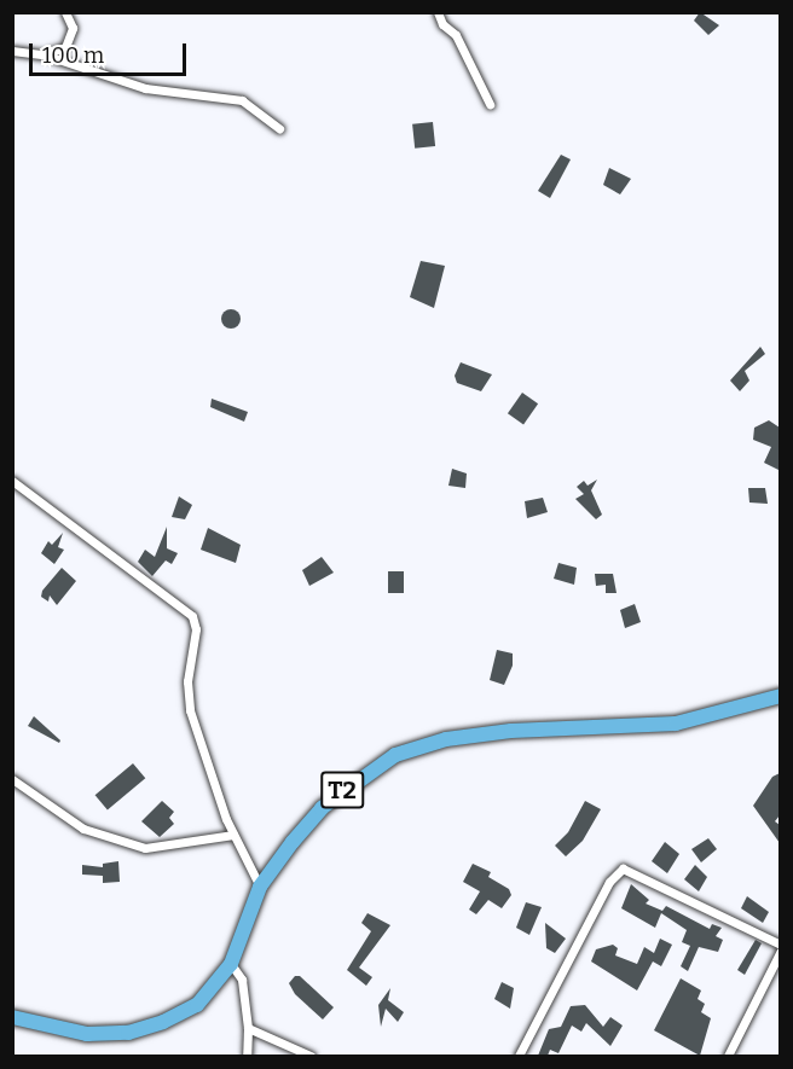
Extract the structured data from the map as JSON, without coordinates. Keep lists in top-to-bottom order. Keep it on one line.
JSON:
{"streets":{"highway":["T2"]},"scale_bar":"100 m"}
